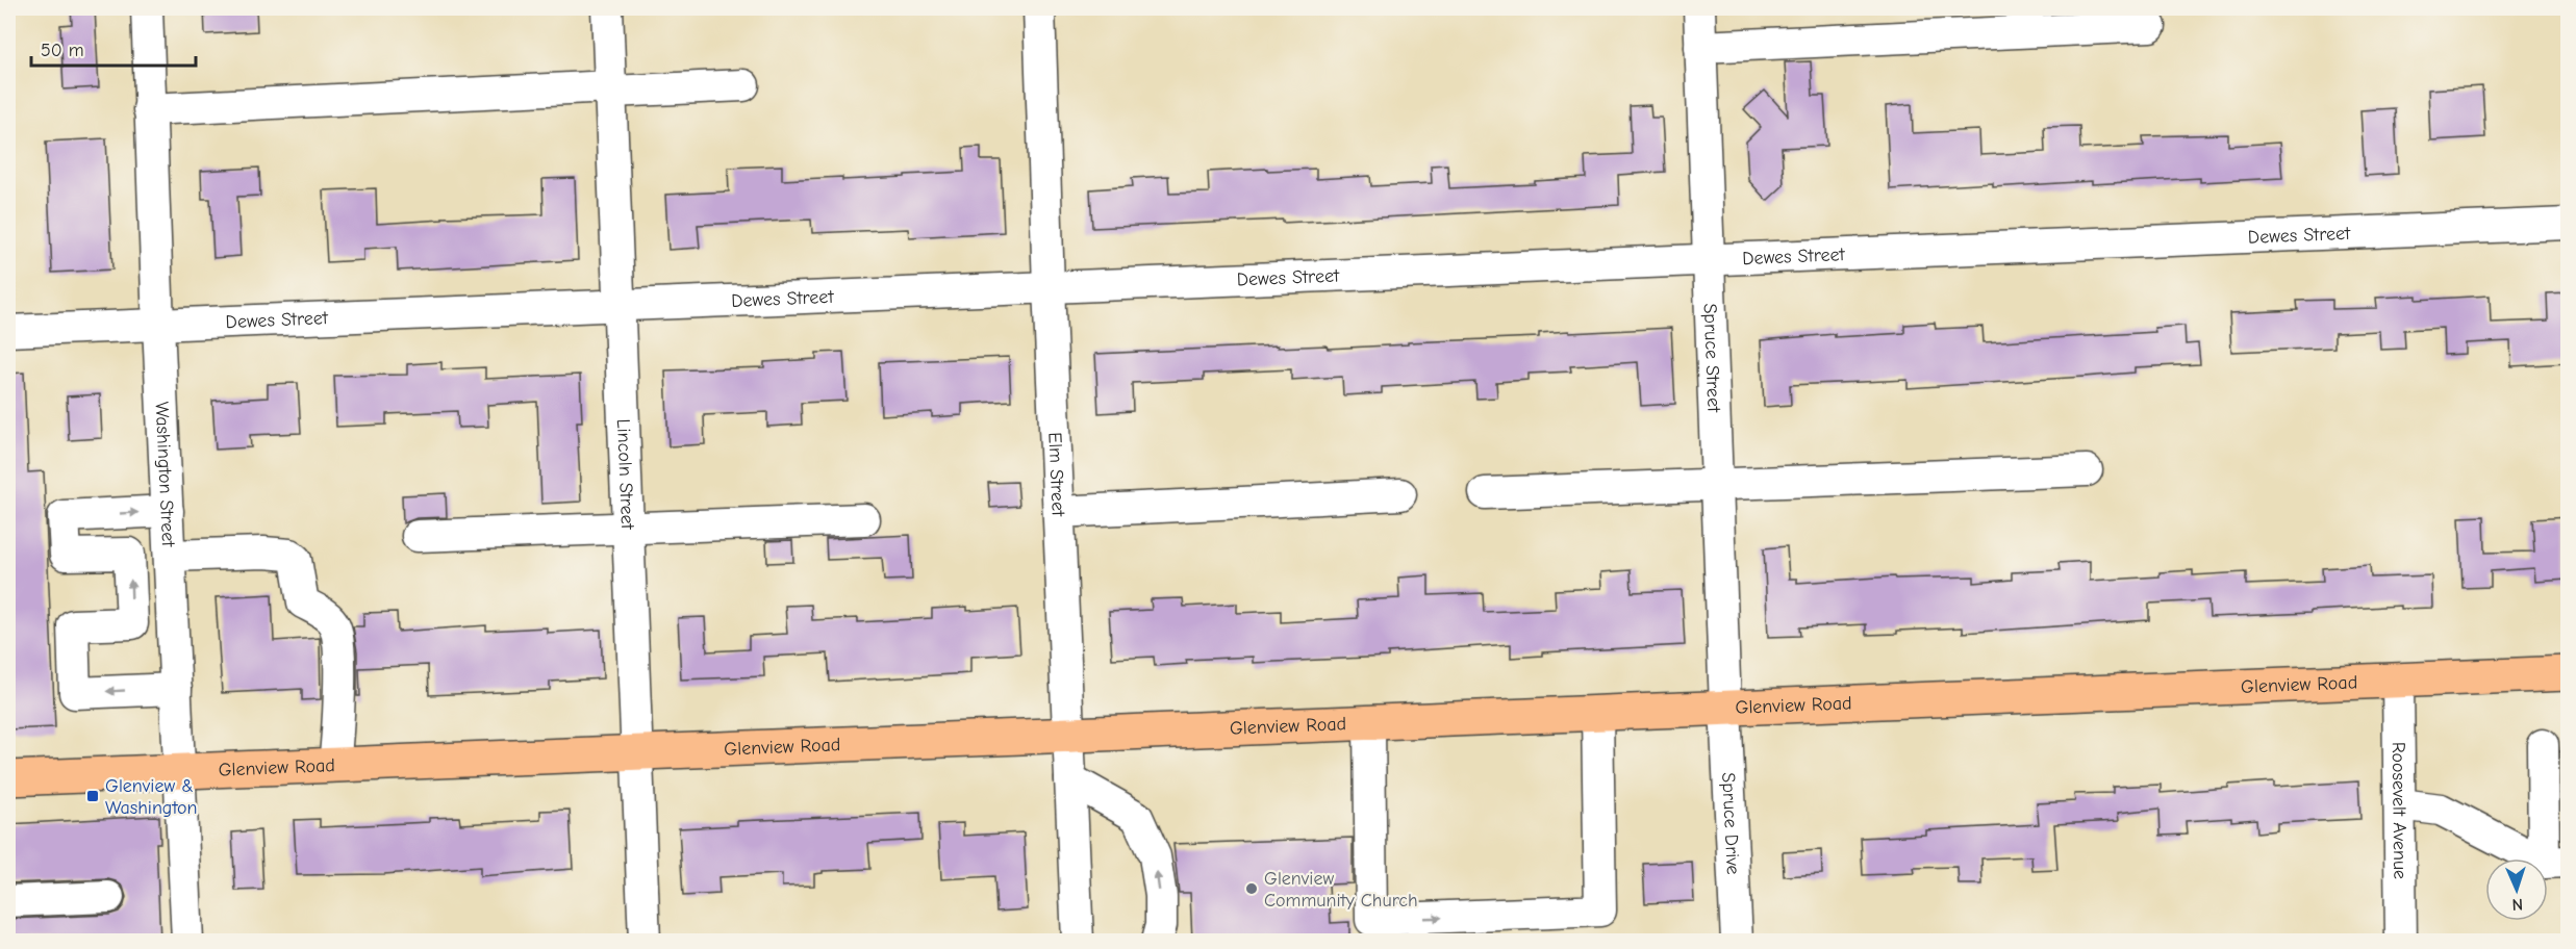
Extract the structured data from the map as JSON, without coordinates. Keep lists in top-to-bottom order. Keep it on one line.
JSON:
{"streets":{"main road":["Glenview Road"],"street":["Dewes Street","Spruce Street","Washington Street","Lincoln Street","Elm Street","Roosevelt Avenue","Spruce Drive"]},"crossings":[["Dewes Street","Spruce Street"],["Dewes Street","Washington Street"],["Dewes Street","Lincoln Street"],["Dewes Street","Elm Street"],["Spruce Street","Glenview Road"],["Spruce Street","Spruce Drive"],["Washington Street","Glenview Road"],["Lincoln Street","Glenview Road"],["Elm Street","Glenview Road"],["Glenview Road","Roosevelt Avenue"],["Glenview Road","Spruce Drive"]],"places":{"transit":["Glenview & Washington"],"other":["Glenview Community Church"]},"scale_bar":"50 m","north":"bottom"}
